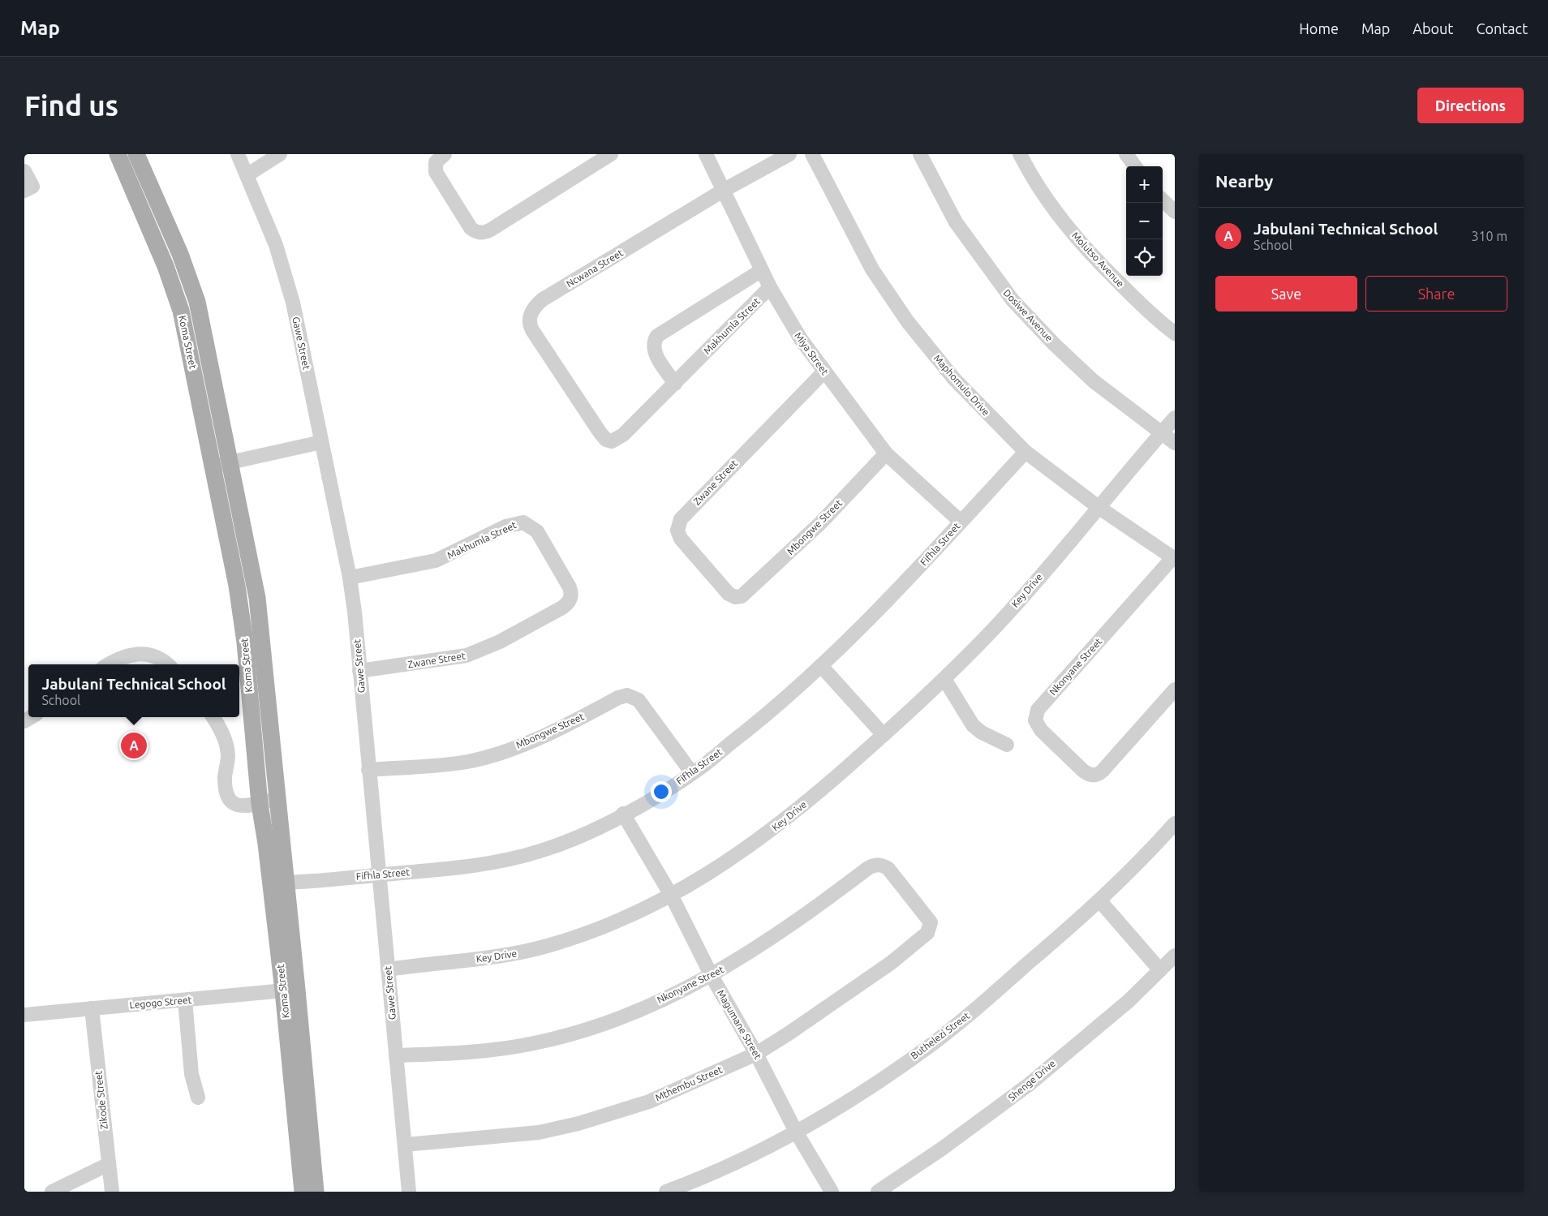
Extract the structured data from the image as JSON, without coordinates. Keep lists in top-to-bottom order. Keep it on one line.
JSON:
{"streets":{"main road":["Koma Street"],"street":["Molutso Avenue","Ncwana Street","Dosiwe Avenue","Makhumla Street","Gawe Street","Miya Street","Maphomulo Drive","Zwane Street","Mbongwe Street","Fifhla Street","Key Drive","Nkonyane Street","Legogo Street","Magumane Street","Buthelezi Street","Shenge Drive","Mthembu Street","Zikode Street"]},"crossings":[["Ncwana Street","Makhumla Street"],["Ncwana Street","Miya Street"],["Dosiwe Avenue","Key Drive"],["Makhumla Street","Gawe Street"],["Makhumla Street","Miya Street"],["Makhumla Street","Zwane Street"],["Koma Street","Fifhla Street"],["Koma Street","Legogo Street"],["Gawe Street","Zwane Street"],["Gawe Street","Mbongwe Street"],["Gawe Street","Fifhla Street"],["Gawe Street","Key Drive"],["Gawe Street","Nkonyane Street"],["Gawe Street","Mthembu Street"],["Miya Street","Zwane Street"],["Miya Street","Mbongwe Street"],["Miya Street","Fifhla Street"],["Maphomulo Drive","Fifhla Street"],["Maphomulo Drive","Key Drive"],["Maphomulo Drive","Nkonyane Street"],["Zwane Street","Mbongwe Street"],["Mbongwe Street","Fifhla Street"],["Fifhla Street","Magumane Street"],["Key Drive","Magumane Street"],["Nkonyane Street","Magumane Street"],["Nkonyane Street","Mthembu Street"],["Legogo Street","Zikode Street"],["Magumane Street","Buthelezi Street"],["Magumane Street","Mthembu Street"]],"page":{"header":"Map","nav":["Home","Map","About","Contact"],"buttons":["Directions",["Save","Share"]],"title":"Find us","heading":"Nearby","map_buttons":["+","−"],"list":[{"mark":"A","name":"Jabulani Technical School","note":"School","value":"310 m"}],"popup":["Jabulani Technical School","School"],"pins":"A"}}
